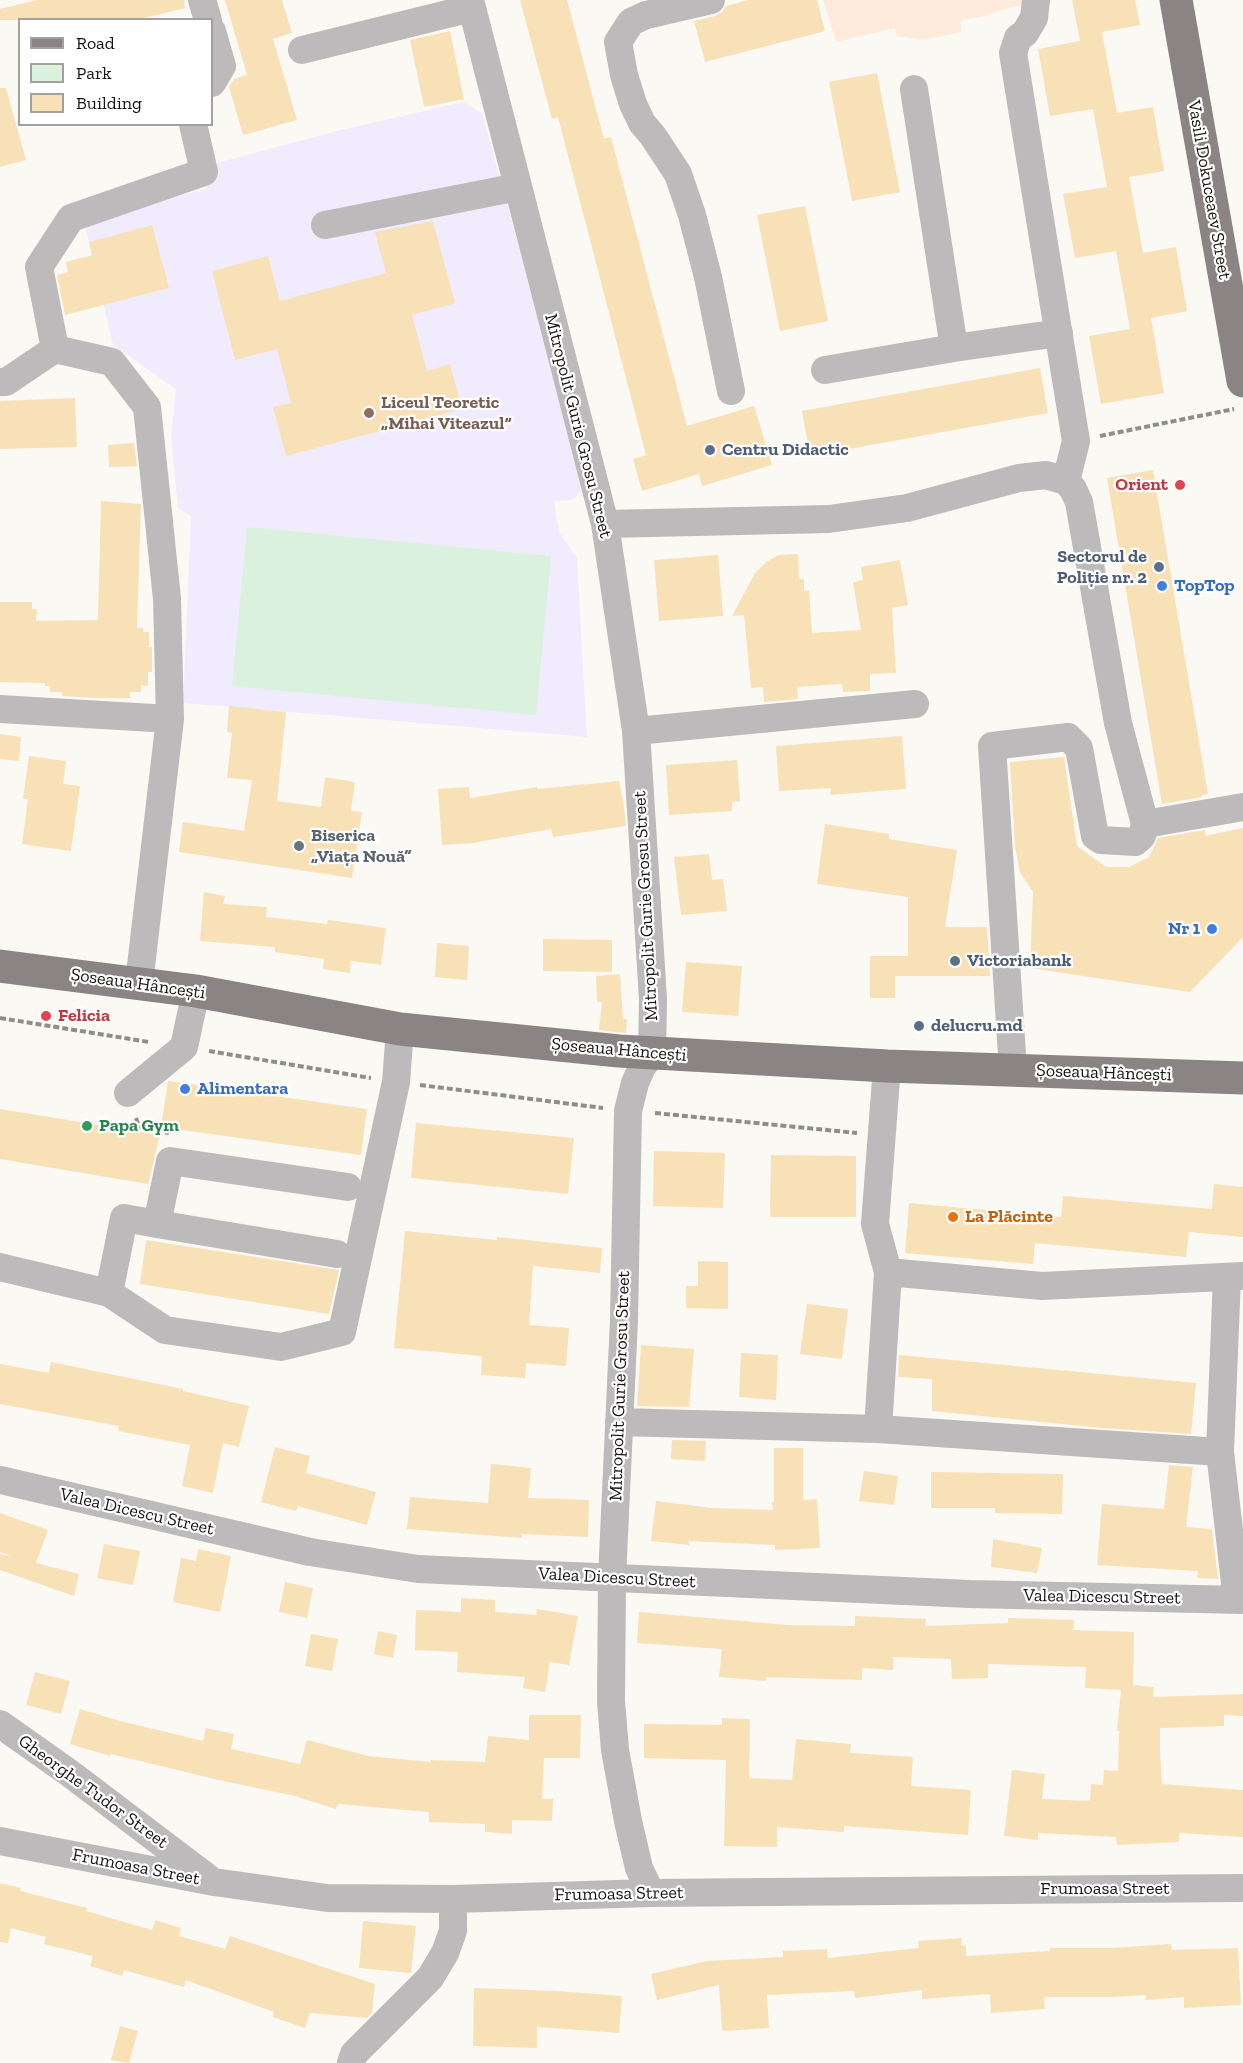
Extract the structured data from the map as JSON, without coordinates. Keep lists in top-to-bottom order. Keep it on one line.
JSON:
{"streets":{"main road":["Vasili Dokuceaev Street","Șoseaua Hâncești"],"street":["Mitropolit Gurie Grosu Street","Valea Dicescu Street","Gheorghe Tudor Street","Frumoasa Street"]},"crossings":[["Mitropolit Gurie Grosu Street","Șoseaua Hâncești"],["Mitropolit Gurie Grosu Street","Valea Dicescu Street"],["Mitropolit Gurie Grosu Street","Frumoasa Street"],["Gheorghe Tudor Street","Frumoasa Street"]],"places":["Liceul Teoretic „Mihai Viteazul“","Centru Didactic","Orient","Sectorul de Poliție nr. 2","TopTop","Biserica „Viața Nouă”","Nr 1","Victoriabank","Felicia","delucru.md","Alimentara","Papa Gym","La Plăcinte"],"legend":["Road","Park","Building"]}
